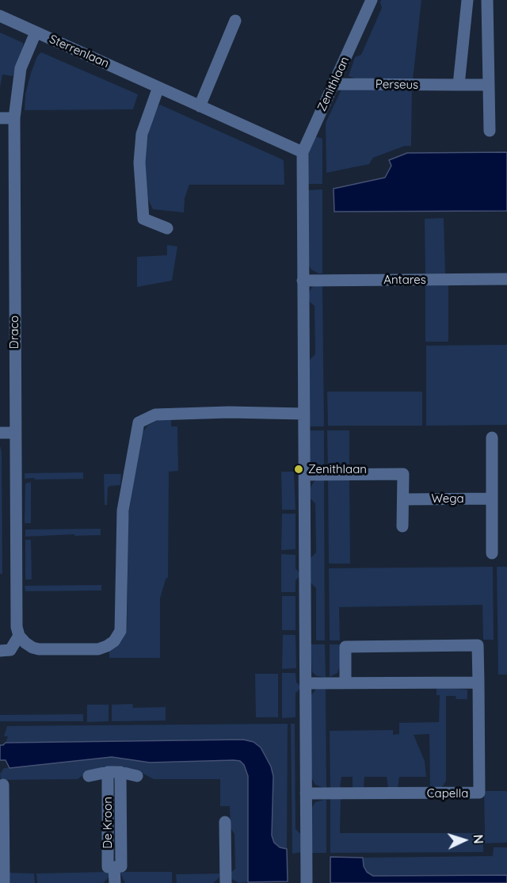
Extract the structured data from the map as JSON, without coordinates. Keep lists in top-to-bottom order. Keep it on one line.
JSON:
{"streets":{"street":["Sterrenlaan","Zenithlaan","Perseus","Antares","Draco","Wega","Capella","De Kroon"]},"crossings":[["Sterrenlaan","Zenithlaan"],["Sterrenlaan","Draco"],["Zenithlaan","Perseus"],["Zenithlaan","Antares"],["Zenithlaan","Capella"]],"places":["Zenithlaan"],"north":"right"}
